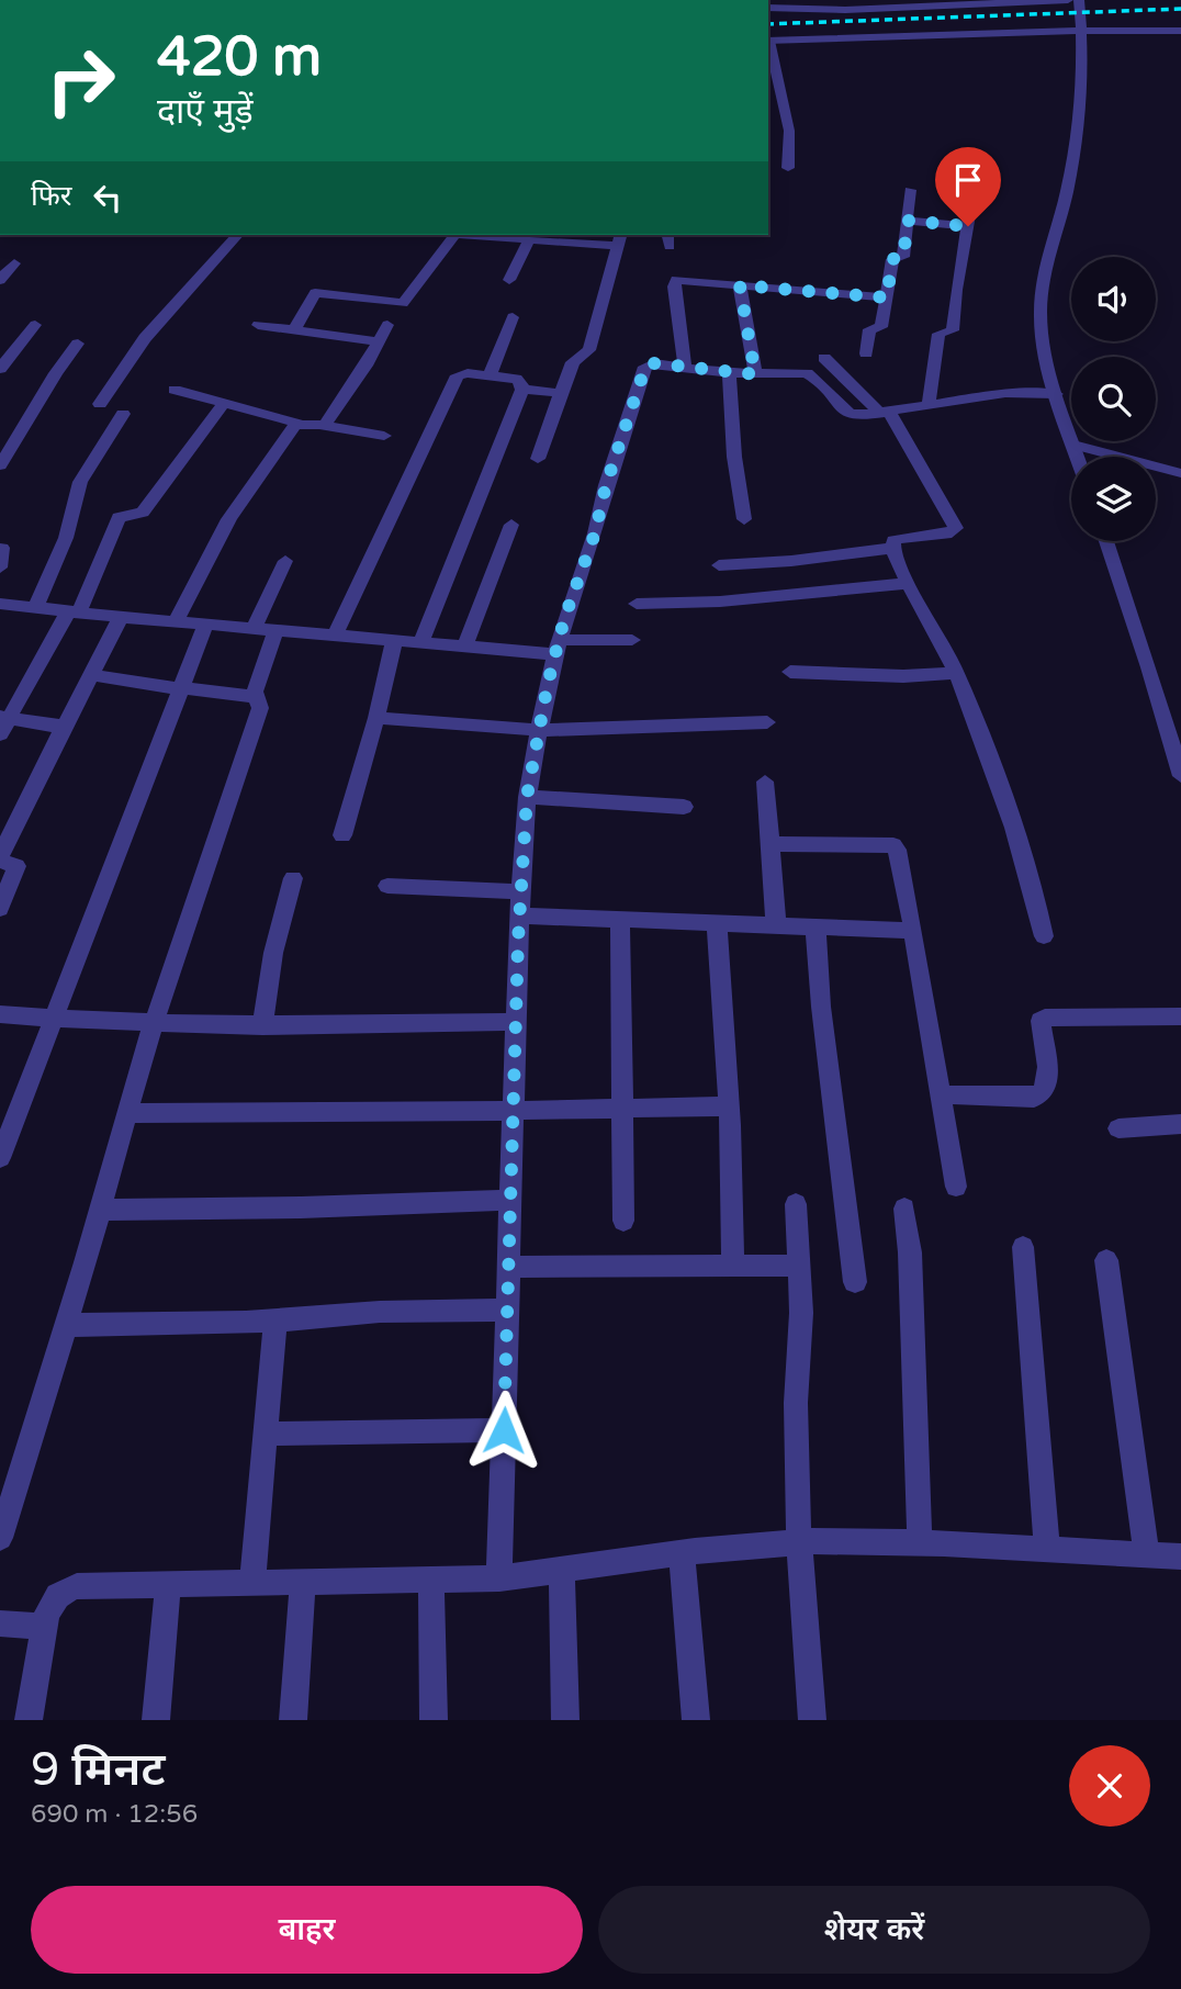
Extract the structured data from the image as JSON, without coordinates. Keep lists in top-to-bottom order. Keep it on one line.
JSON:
{"page":{"turn":["420 m","दाएँ मुड़ें"],"then":"फिर","heading":["9 मिनट","690 m · 12:56"],"buttons":["बाहर","शेयर करें"]}}
